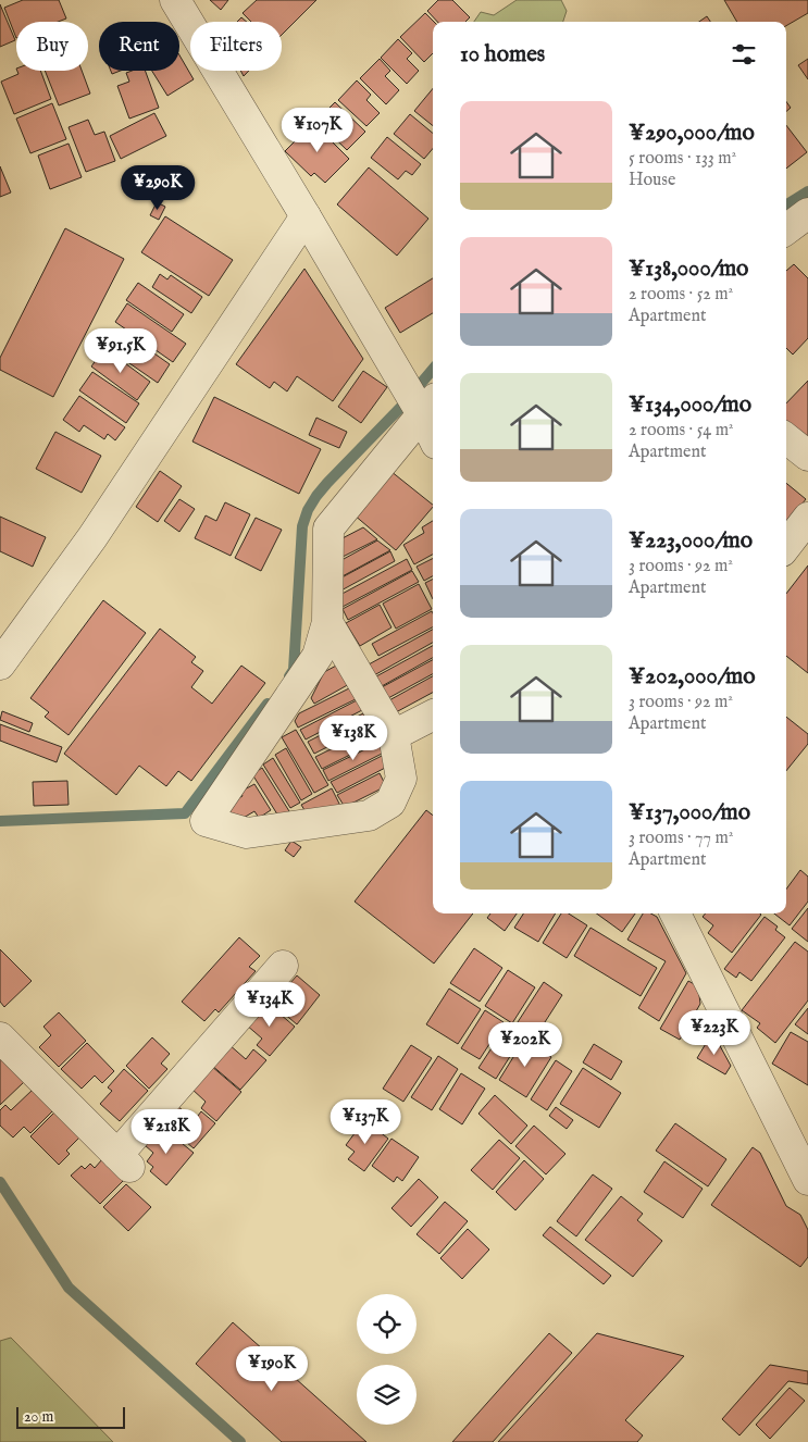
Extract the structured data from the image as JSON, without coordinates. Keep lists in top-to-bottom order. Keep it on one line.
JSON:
{"scale_bar":"20 m","page":{"chip":["Buy","Rent","Filters"],"heading":"10 homes","list":[{"name":"¥290,000/mo","note":"5 rooms · 133 m² · House"},{"name":"¥138,000/mo","note":"2 rooms · 52 m² · Apartment"},{"name":"¥134,000/mo","note":"2 rooms · 54 m² · Apartment"},{"name":"¥223,000/mo","note":"3 rooms · 92 m² · Apartment"},{"name":"¥202,000/mo","note":"3 rooms · 92 m² · Apartment"},{"name":"¥137,000/mo","note":"3 rooms · 77 m² · Apartment"}],"price":["¥107K","¥290K","¥91.5K","¥138K","¥134K","¥223K","¥202K","¥137K","¥218K","¥190K"],"scale":"20 m"}}
